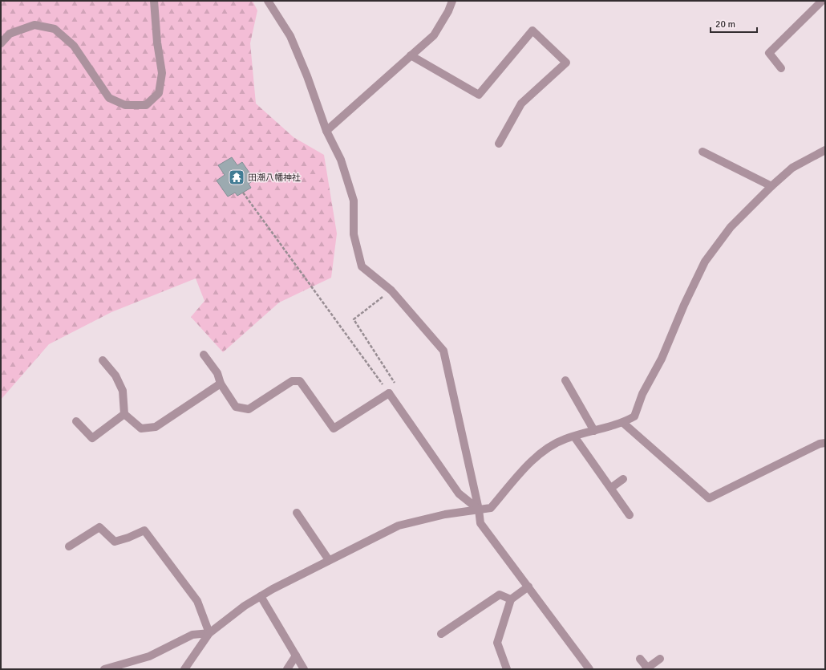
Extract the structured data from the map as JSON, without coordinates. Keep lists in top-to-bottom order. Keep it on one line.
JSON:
{"places":{"temple":["田潮八幡神社"]},"scale_bar":"20 m"}
